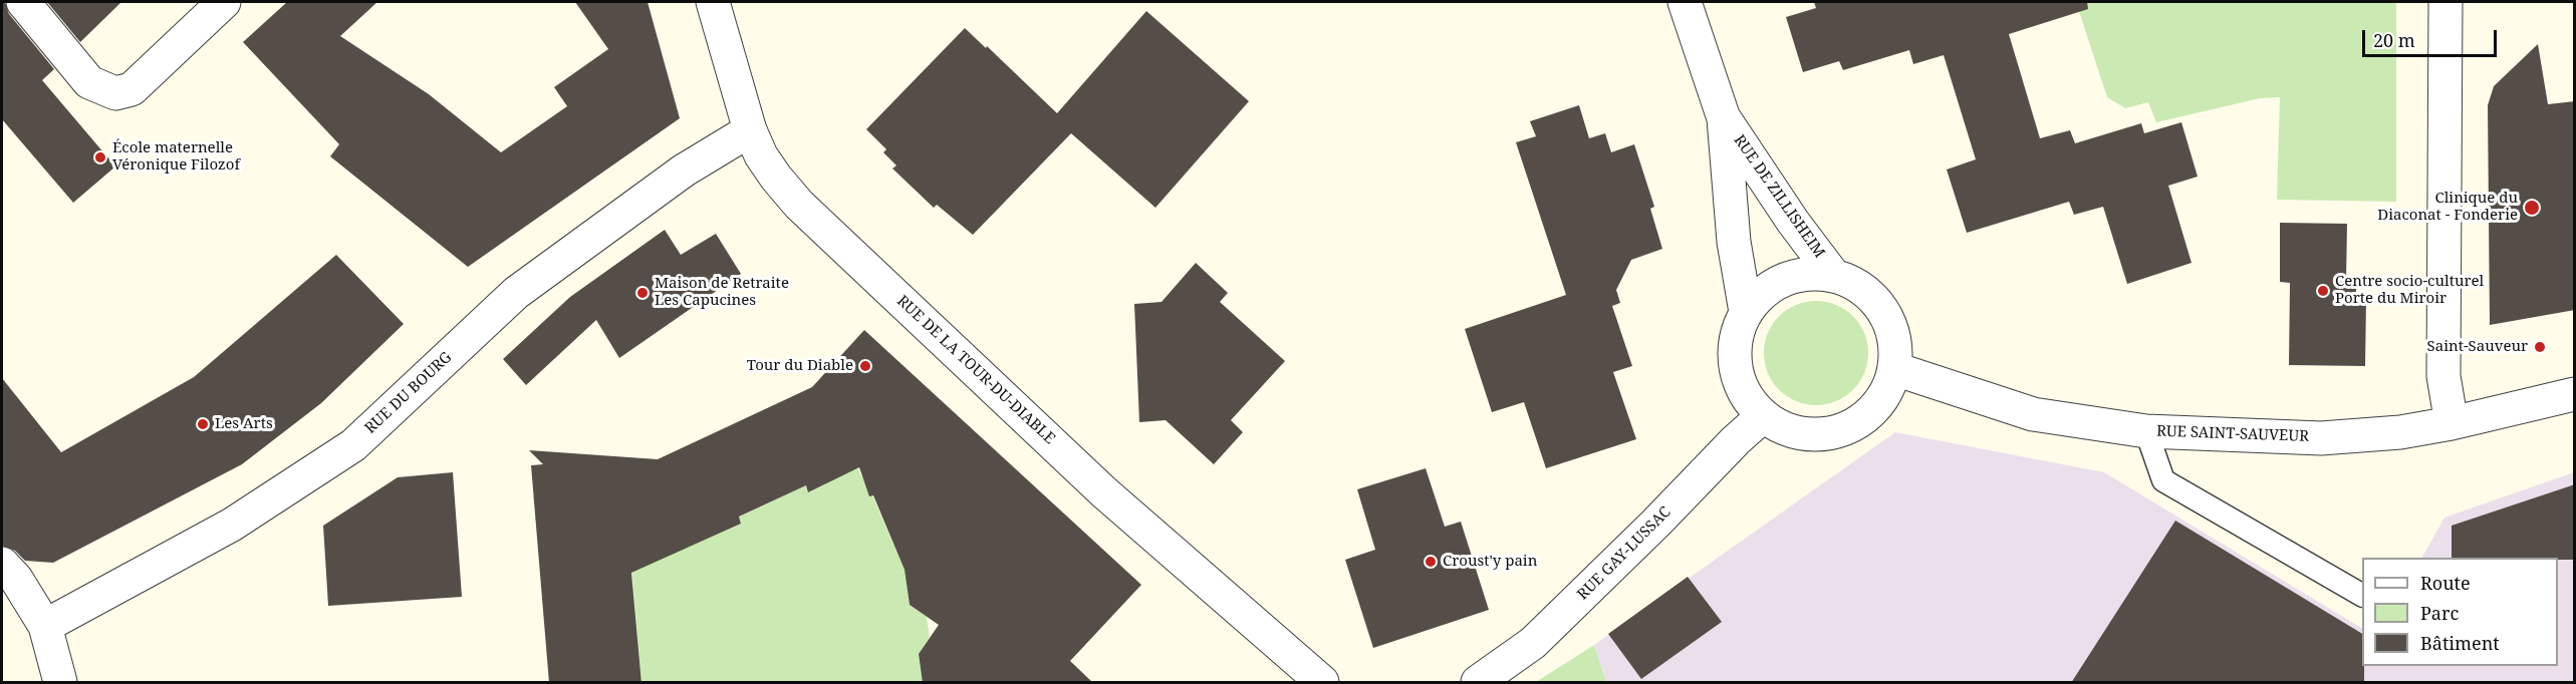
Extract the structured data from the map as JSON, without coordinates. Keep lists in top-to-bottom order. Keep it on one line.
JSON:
{"streets":{"street":["RUE DE ZILLISHEIM","RUE DE LA TOUR-DU-DIABLE","RUE DU BOURG","RUE SAINT-SAUVEUR","RUE GAY-LUSSAC"]},"crossings":[["RUE DE ZILLISHEIM","RUE SAINT-SAUVEUR"],["RUE DE ZILLISHEIM","RUE GAY-LUSSAC"],["RUE DE LA TOUR-DU-DIABLE","RUE DU BOURG"],["RUE SAINT-SAUVEUR","RUE GAY-LUSSAC"]],"places":["École maternelle Véronique Filozof","Clinique du Diaconat - Fonderie","Centre socio-culturel Porte du Miroir","Maison de Retraite Les Capucines","Saint-Sauveur","Tour du Diable","Les Arts","Croust'y pain"],"legend":["Route","Parc","Bâtiment"],"scale_bar":"20 m"}
